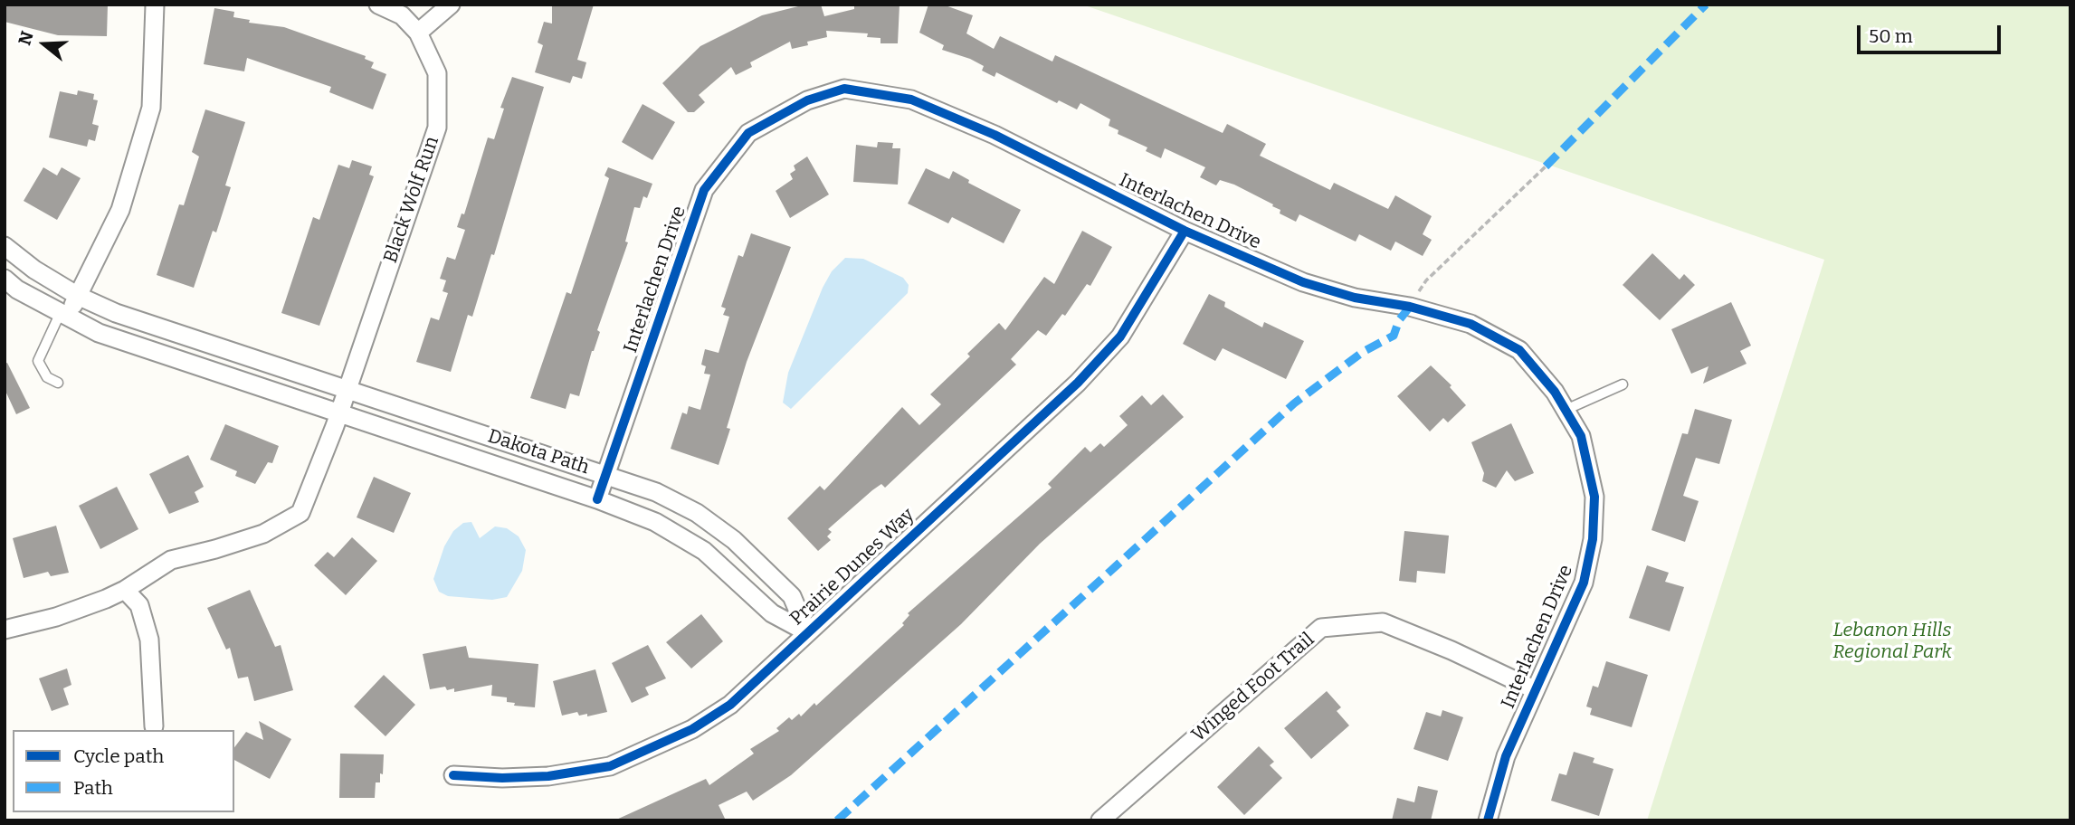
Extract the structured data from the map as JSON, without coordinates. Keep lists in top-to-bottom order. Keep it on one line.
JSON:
{"streets":{"street":["Black Wolf Run","Interlachen Drive","Dakota Path","Prairie Dunes Way","Winged Foot Trail"]},"crossings":[["Black Wolf Run","Dakota Path"],["Interlachen Drive","Dakota Path"],["Interlachen Drive","Prairie Dunes Way"],["Interlachen Drive","Winged Foot Trail"],["Dakota Path","Prairie Dunes Way"]],"parks":["Lebanon Hills Regional Park"],"legend":["Cycle path","Path"],"scale_bar":"50 m","north":"left"}
